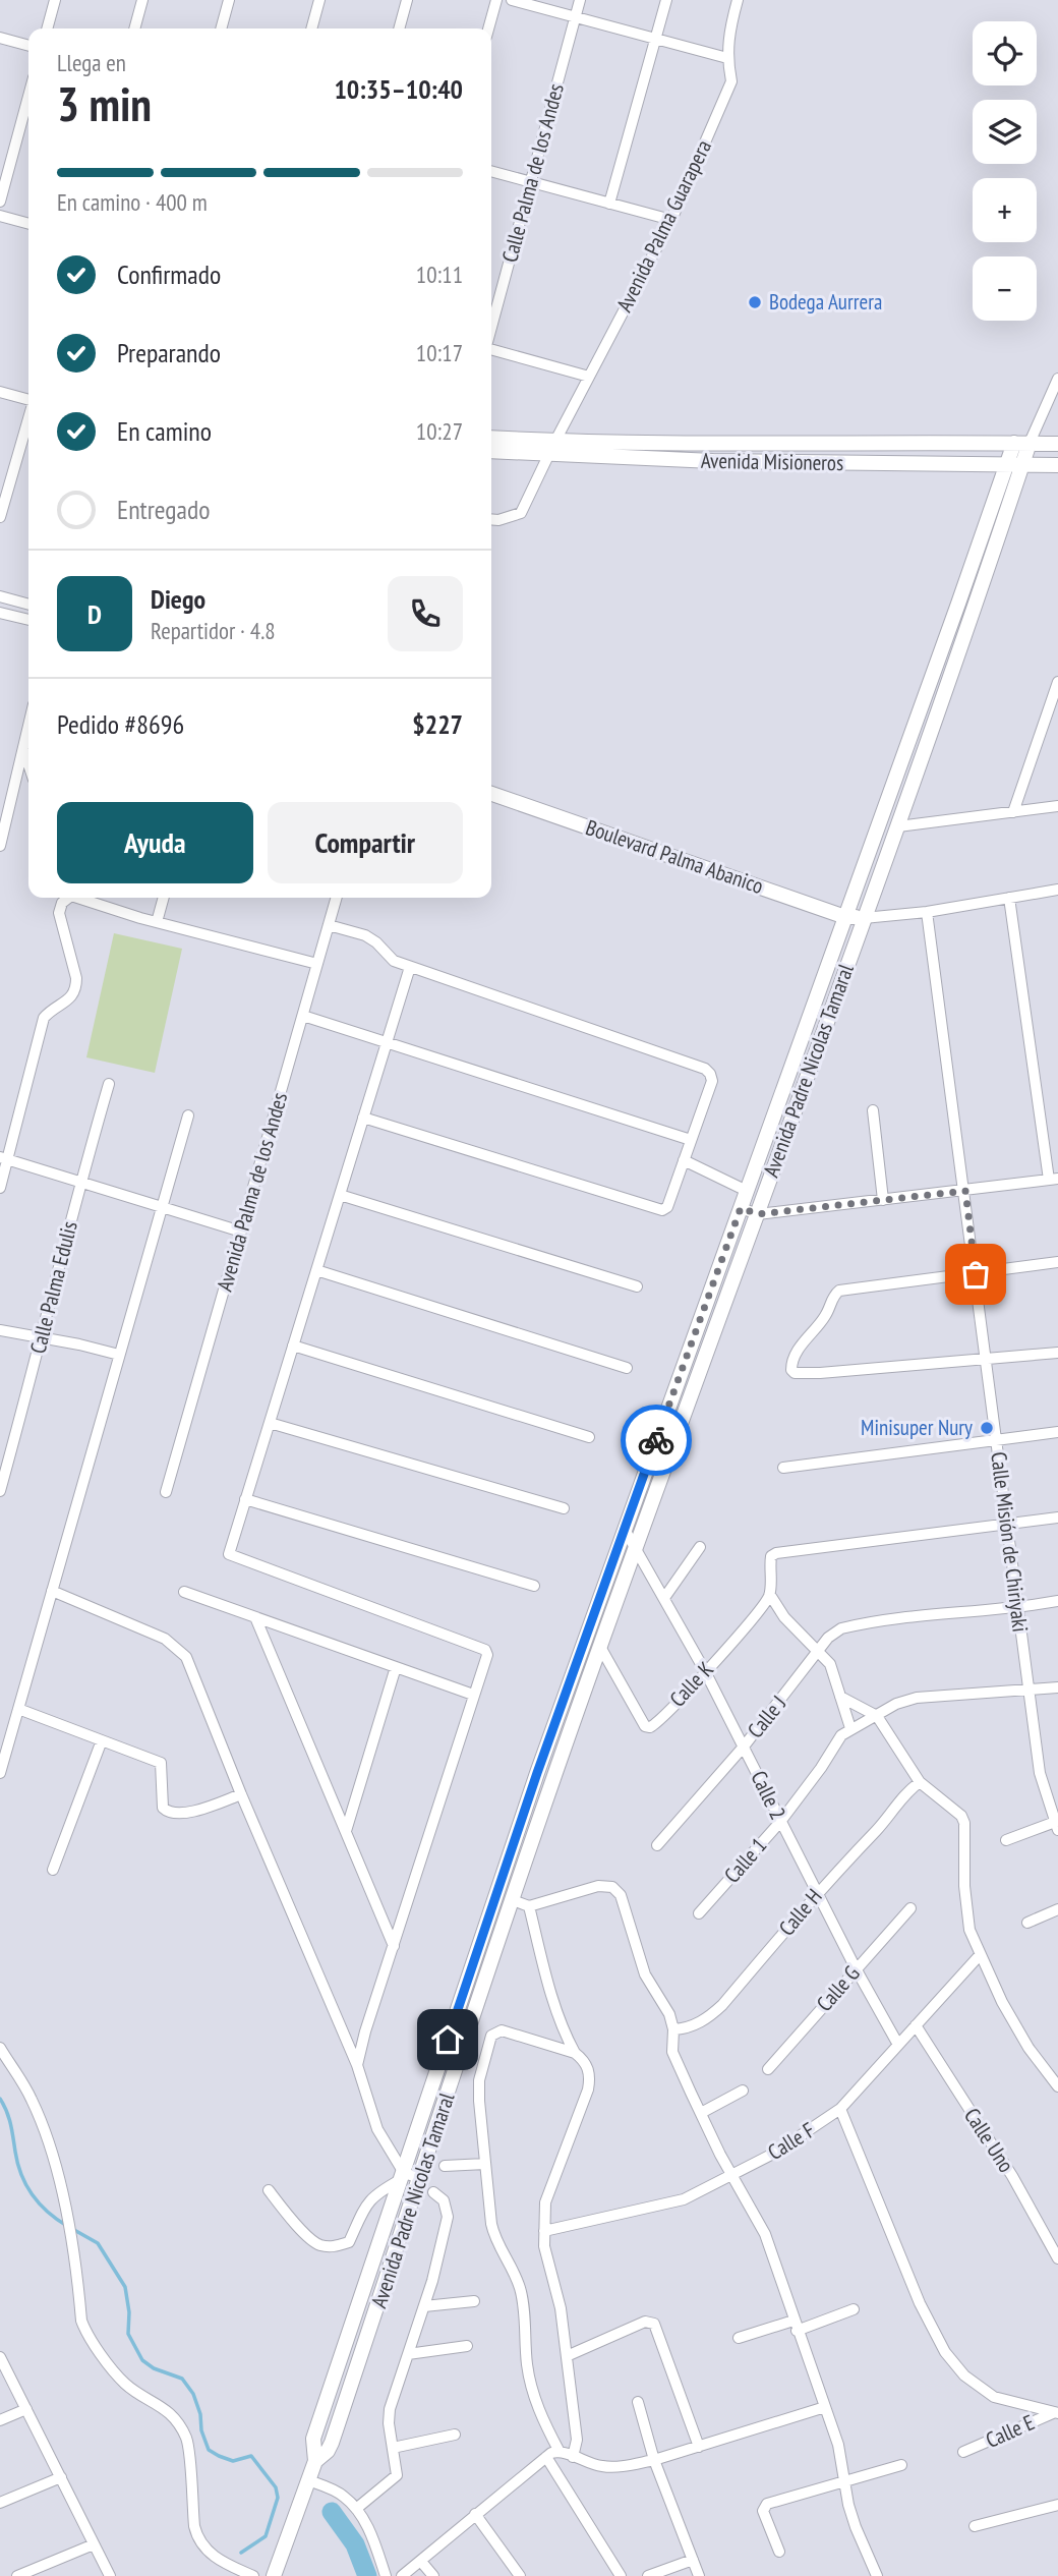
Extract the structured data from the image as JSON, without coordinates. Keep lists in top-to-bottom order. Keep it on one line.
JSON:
{"streets":{"street":["Calle Palma de los Andes","Avenida Palma Guarapera","Avenida Misioneros","Boulevard Palma Abanico","Avenida Padre Nicolas Tamaral","Avenida Palma de los Andes","Calle Palma Edulis","Calle Misión de Chiriyaki","Calle K","Calle J","Calle 2","Calle 1","Calle H","Calle G","Calle Uno","Calle F","Calle E"]},"crossings":[["Avenida Palma Guarapera","Avenida Misioneros"],["Avenida Misioneros","Avenida Padre Nicolas Tamaral"],["Boulevard Palma Abanico","Avenida Padre Nicolas Tamaral"],["Avenida Padre Nicolas Tamaral","Calle K"],["Avenida Padre Nicolas Tamaral","Calle 2"],["Calle Misión de Chiriyaki","Calle J"],["Calle Misión de Chiriyaki","Calle 1"],["Calle K","Calle 2"],["Calle J","Calle 2"],["Calle 2","Calle 1"],["Calle 2","Calle H"],["Calle 2","Calle G"],["Calle 2","Calle F"],["Calle Uno","Calle F"]],"places":["Bodega Aurrera","Minisuper Nury"],"page":{"map_buttons":["+","−"],"heading":["3 min","Llega en","10:35–10:40"],"panel":["Diego","Repartidor · 4.8","Pedido #8696","$227"],"bar":"En camino · 400 m","list":[["Confirmado","10:11"],["Preparando","10:17"],["En camino","10:27"],"Entregado"],"round":"D","buttons":["Ayuda","Compartir"]}}
